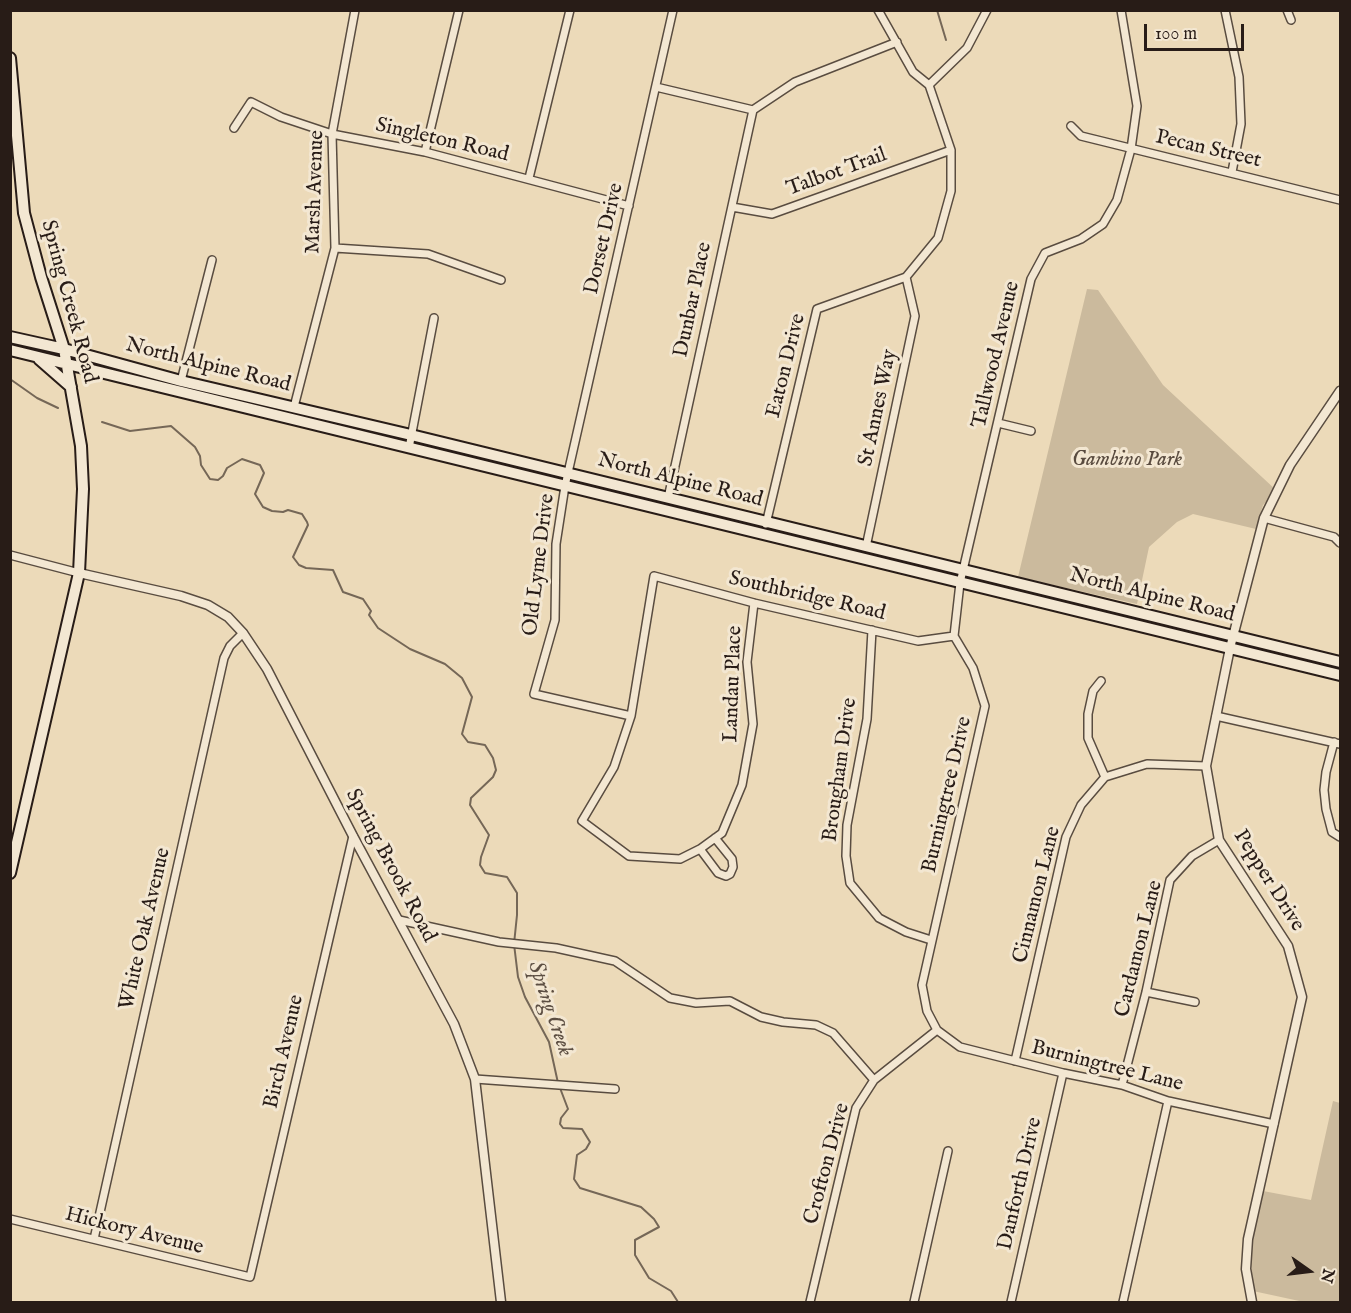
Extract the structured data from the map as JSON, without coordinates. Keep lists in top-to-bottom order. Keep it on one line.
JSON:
{"streets":{"main road":["Spring Creek Road","North Alpine Road"],"street":["Singleton Road","Pecan Street","Talbot Trail","Marsh Avenue","Dorset Drive","Dunbar Place","Tallwood Avenue","Eaton Drive","St Annes Way","Old Lyme Drive","Southbridge Road","Landau Place","Brougham Drive","Burningtree Drive","Spring Brook Road","Pepper Drive","Cinnamon Lane","White Oak Avenue","Cardamon Lane","Birch Avenue","Burningtree Lane","Crofton Drive","Danforth Drive","Hickory Avenue"]},"crossings":[["Singleton Road","Marsh Avenue"],["Singleton Road","Dorset Drive"],["Pecan Street","Tallwood Avenue"],["Talbot Trail","Dunbar Place"],["Marsh Avenue","North Alpine Road"],["Dorset Drive","North Alpine Road"],["Dorset Drive","Old Lyme Drive"],["Dunbar Place","North Alpine Road"],["Spring Creek Road","North Alpine Road"],["Spring Creek Road","Spring Brook Road"],["Tallwood Avenue","North Alpine Road"],["North Alpine Road","Eaton Drive"],["North Alpine Road","St Annes Way"],["North Alpine Road","Old Lyme Drive"],["North Alpine Road","Pepper Drive"],["Eaton Drive","St Annes Way"],["Old Lyme Drive","Southbridge Road"],["Southbridge Road","Landau Place"],["Southbridge Road","Brougham Drive"],["Southbridge Road","Burningtree Drive"],["Brougham Drive","Burningtree Drive"],["Burningtree Drive","Burningtree Lane"],["Burningtree Drive","Crofton Drive"],["Spring Brook Road","White Oak Avenue"],["Spring Brook Road","Birch Avenue"],["Pepper Drive","Cardamon Lane"],["Pepper Drive","Burningtree Lane"],["Cinnamon Lane","Burningtree Lane"],["White Oak Avenue","Hickory Avenue"],["Cardamon Lane","Burningtree Lane"],["Birch Avenue","Hickory Avenue"],["Burningtree Lane","Crofton Drive"],["Burningtree Lane","Danforth Drive"]],"water":["Spring Creek"],"parks":["Gambino Park"],"scale_bar":"100 m","north":"right"}
